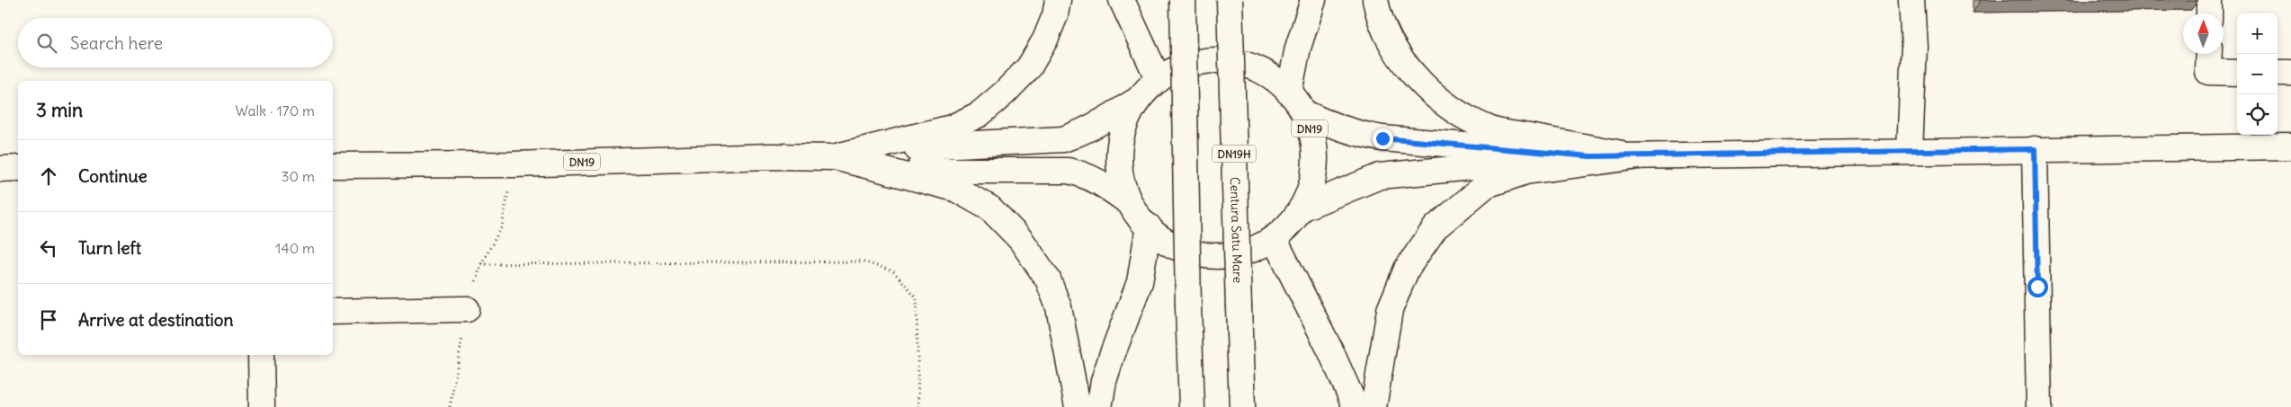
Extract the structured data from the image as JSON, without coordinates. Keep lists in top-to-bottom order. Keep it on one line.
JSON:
{"streets":{"main road":["DN19","DN19H","Centura Satu Mare"]},"north":"top","page":{"map_buttons":["+","−"],"search":"Search here","heading":["3 min","Walk · 170 m"],"list":[["Continue","30 m"],["Turn left","140 m"],"Arrive at destination"]}}
